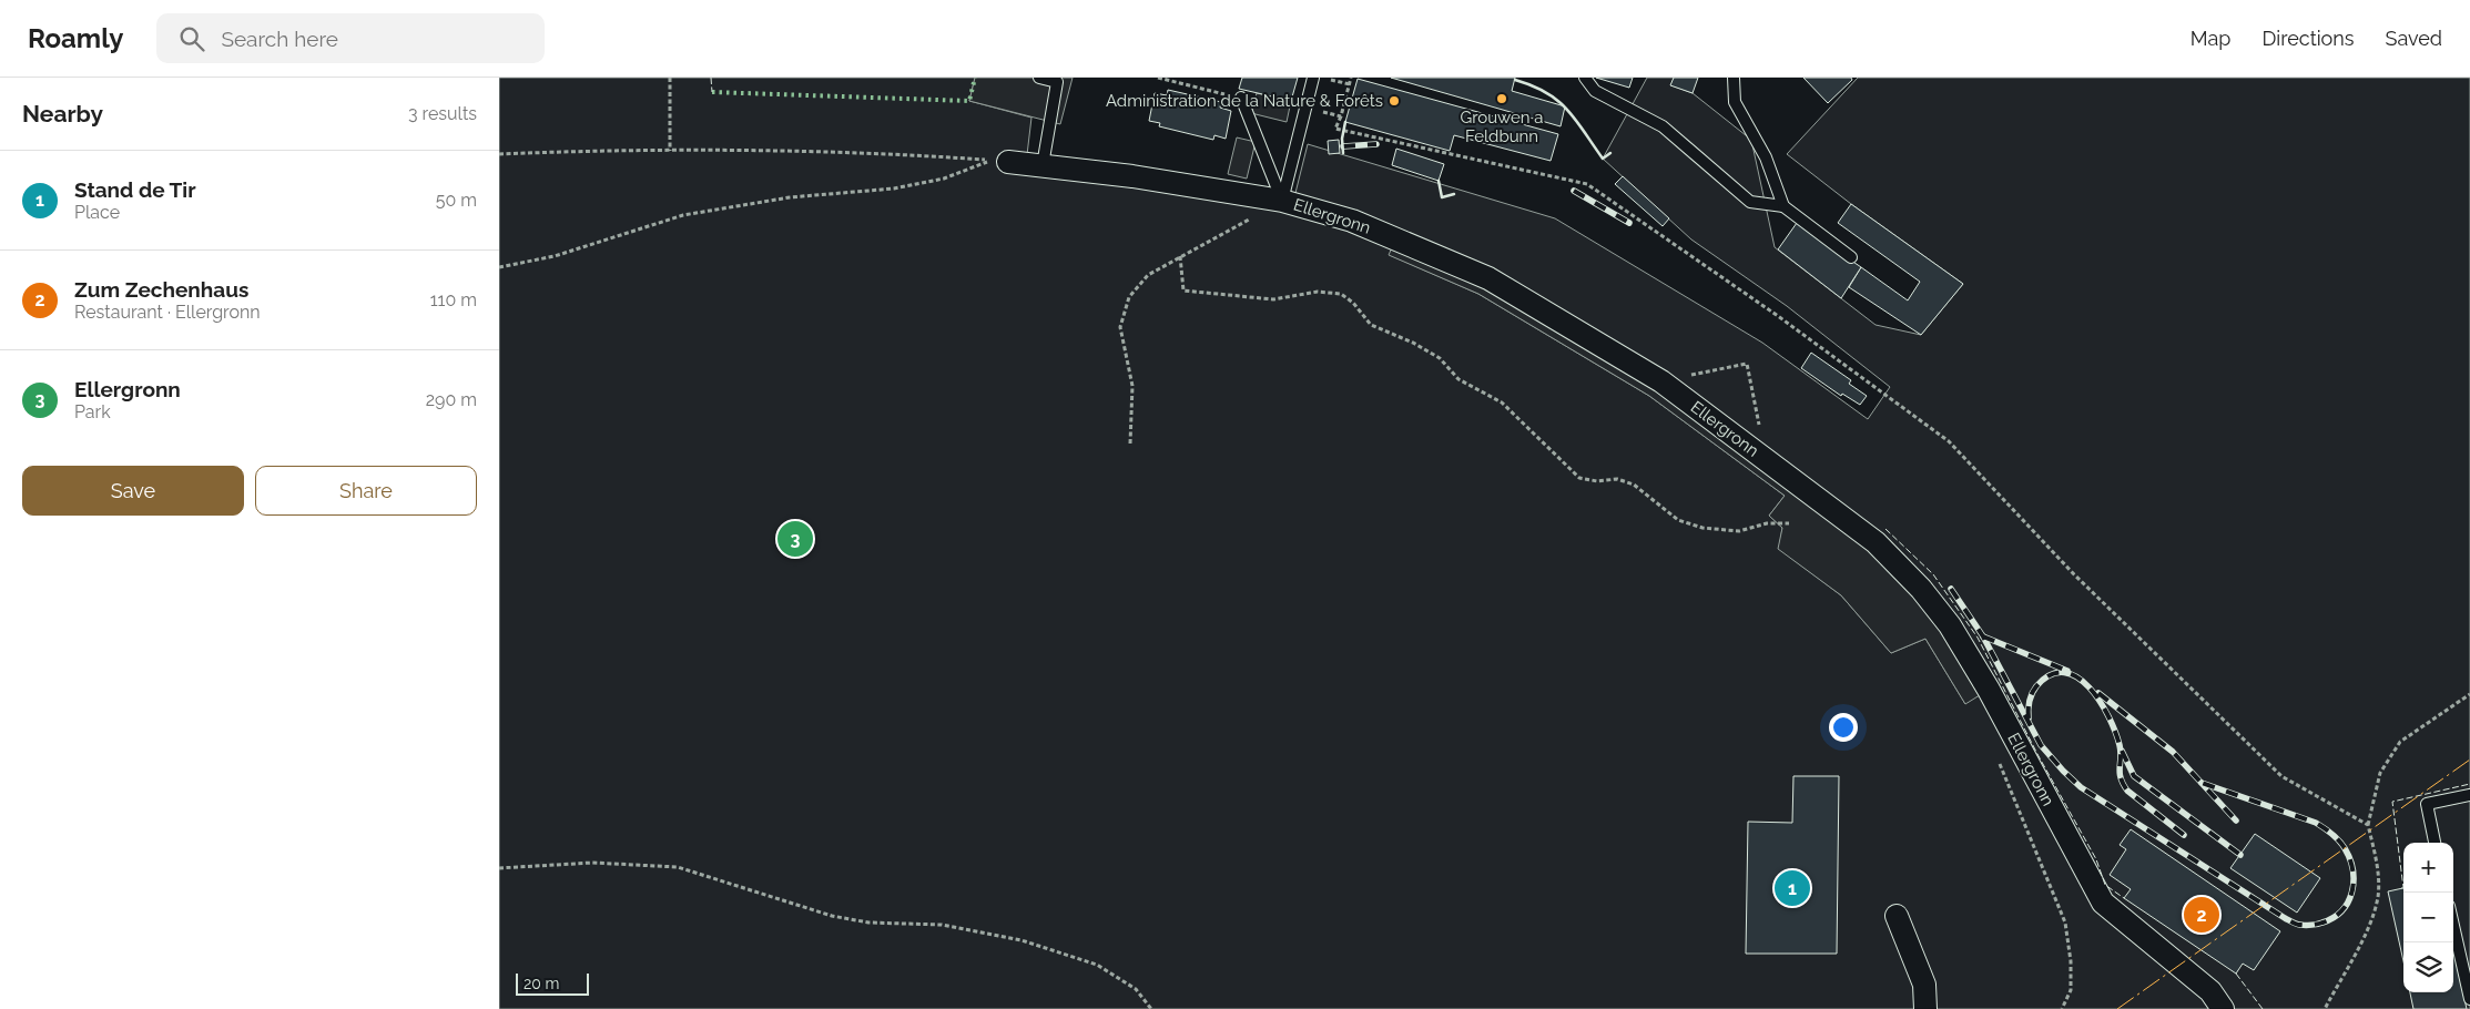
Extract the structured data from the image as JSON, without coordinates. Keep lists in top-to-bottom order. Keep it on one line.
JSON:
{"streets":{"street":["Ellergronn"]},"places":["Grouwen a Feldbunn","Administration de la Nature & Forêts"],"scale_bar":"20 m","page":{"header":"Roamly","search":"Search here","nav":["Map","Directions","Saved"],"heading":["Nearby","3 results"],"list":[{"mark":"1","name":"Stand de Tir","note":"Place","value":"50 m"},{"mark":"2","name":"Zum Zechenhaus","note":"Restaurant · Ellergronn","value":"110 m"},{"mark":"3","name":"Ellergronn","note":"Park","value":"290 m"}],"buttons":["Save","Share"],"pins":["3","1","2"],"map_buttons":["+","−"],"scale":"20 m"}}
